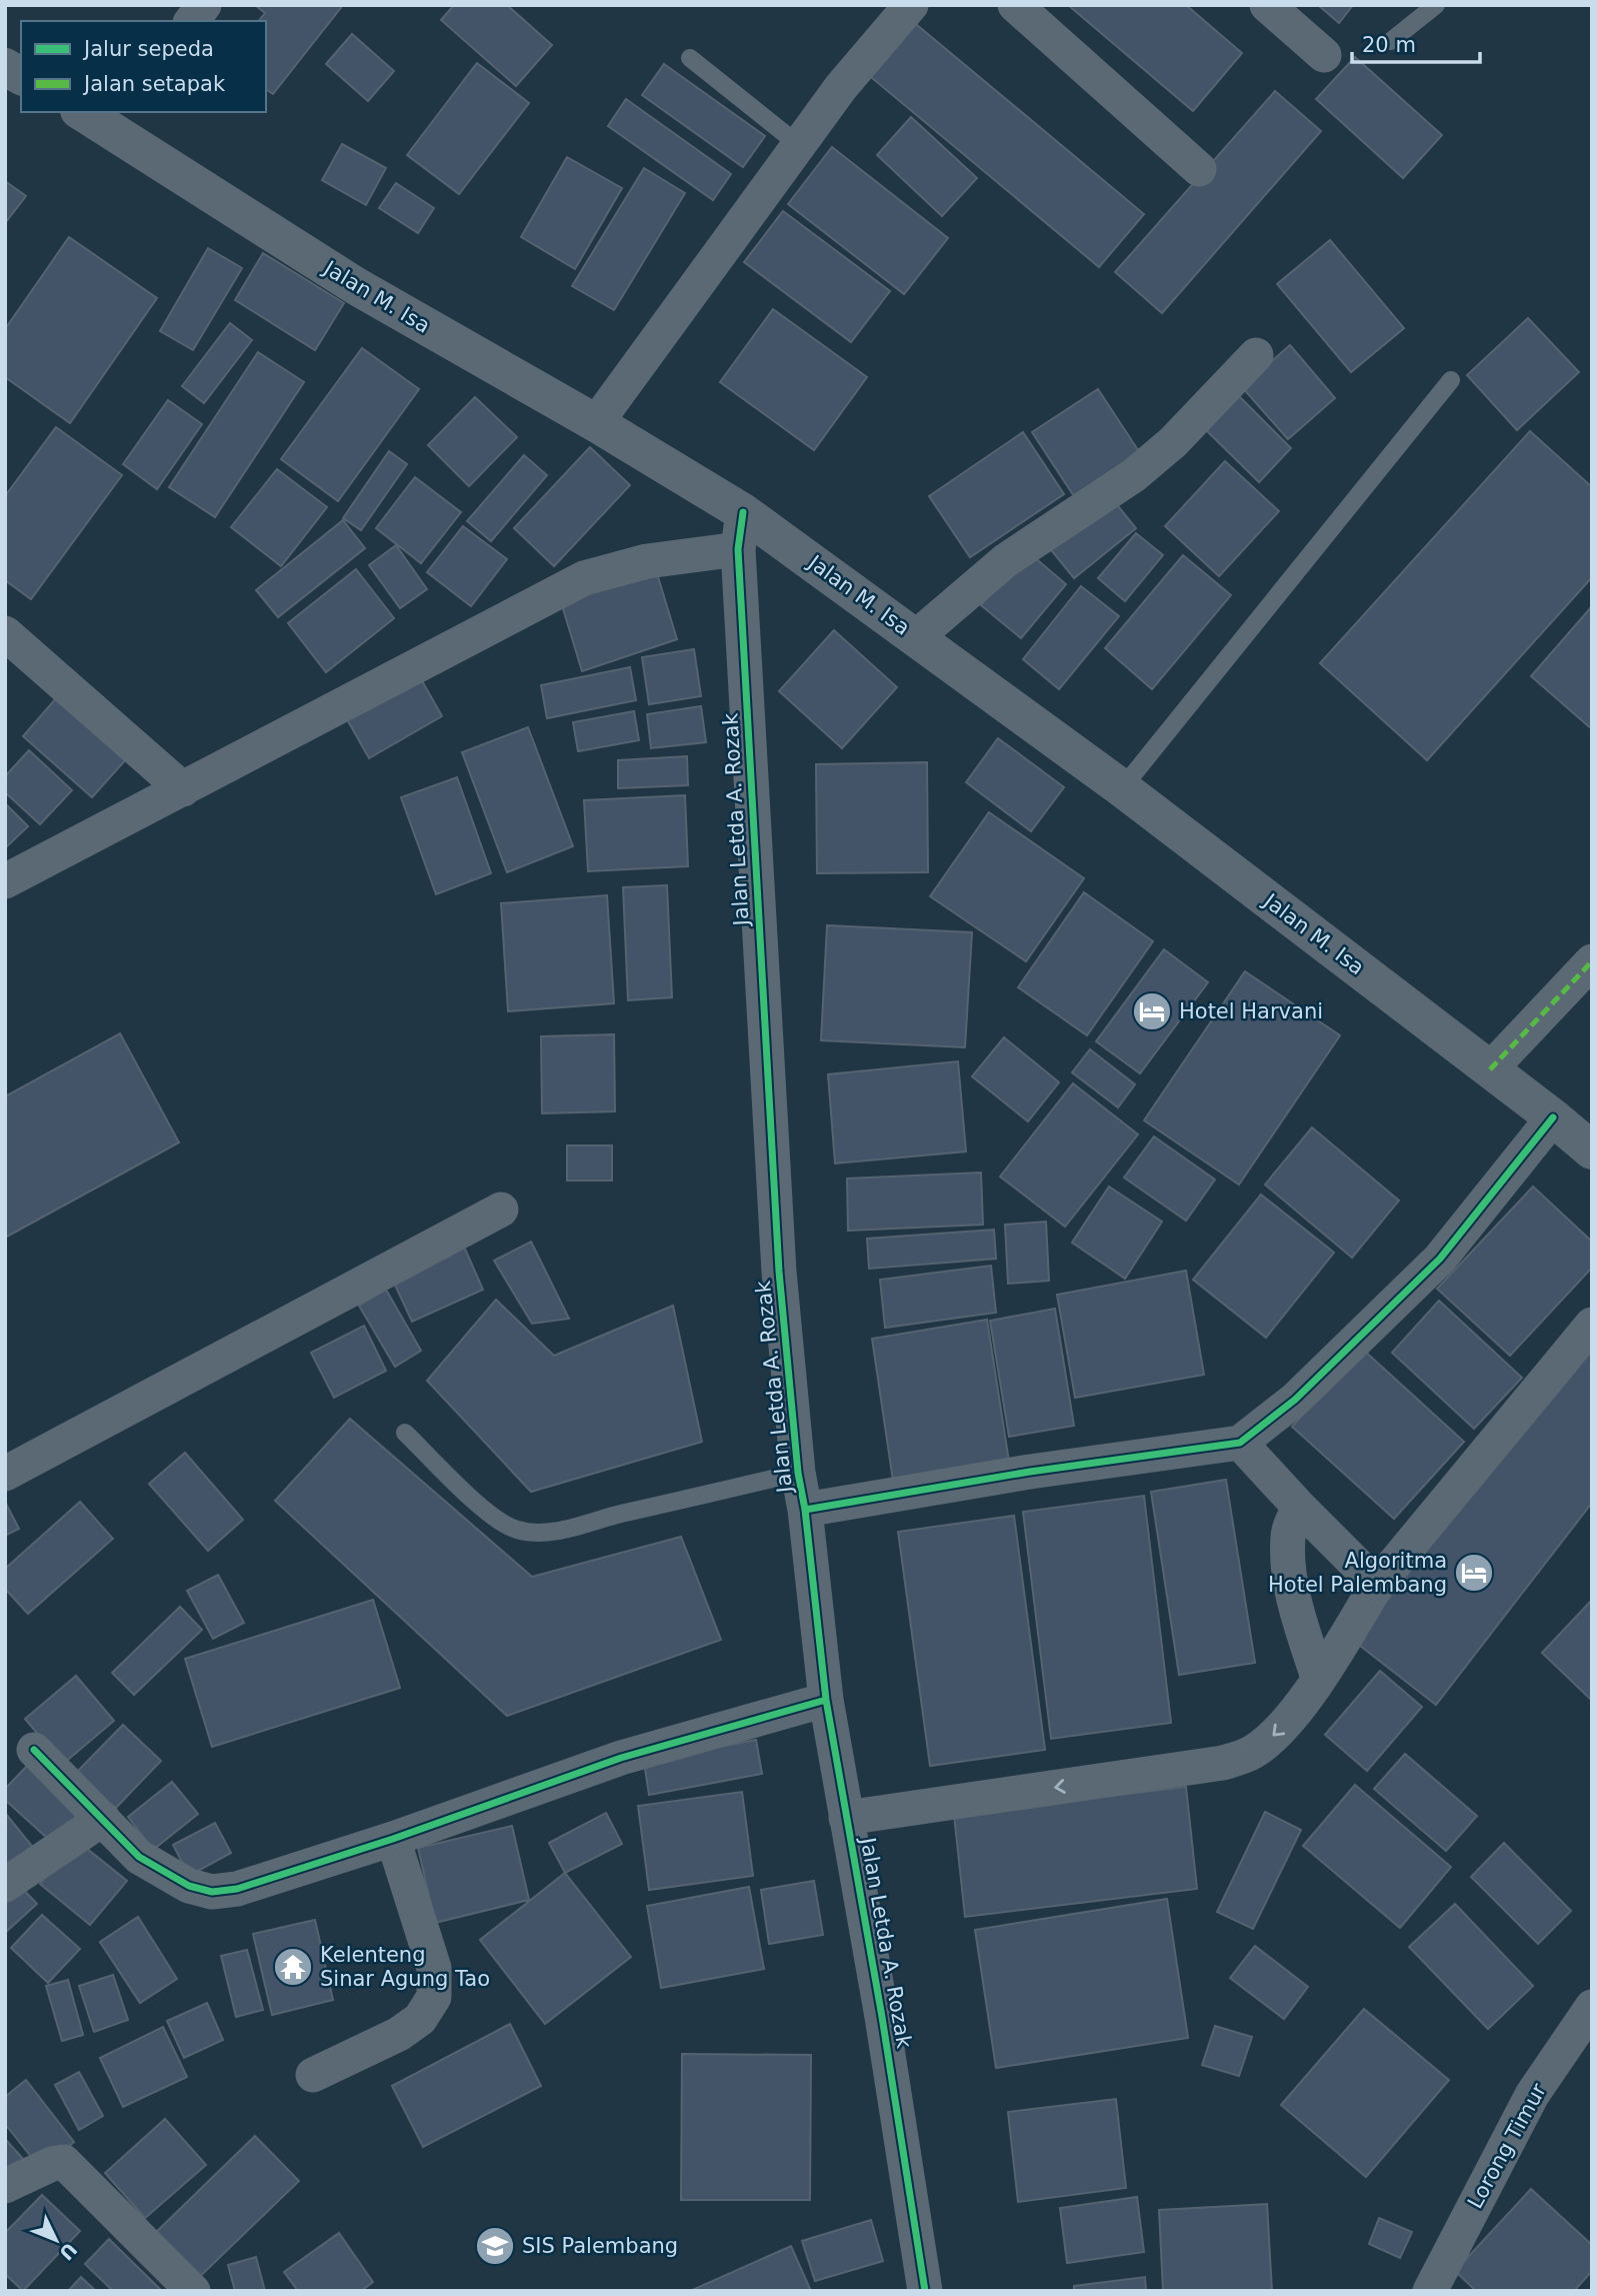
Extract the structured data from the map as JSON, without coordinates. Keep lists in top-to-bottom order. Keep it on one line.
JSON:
{"streets":{"main road":["Jalan M. Isa"],"street":["Jalan Letda A. Rozak","Lorong Timur"]},"crossings":[["Jalan M. Isa","Jalan Letda A. Rozak"]],"places":{"hotel":["Hotel Harvani","Algoritma Hotel Palembang"],"temple":["Kelenteng Sinar Agung Tao"],"school or university":["SIS Palembang"]},"legend":["Jalur sepeda","Jalan setapak"],"scale_bar":"20 m","north":"bottom right"}
